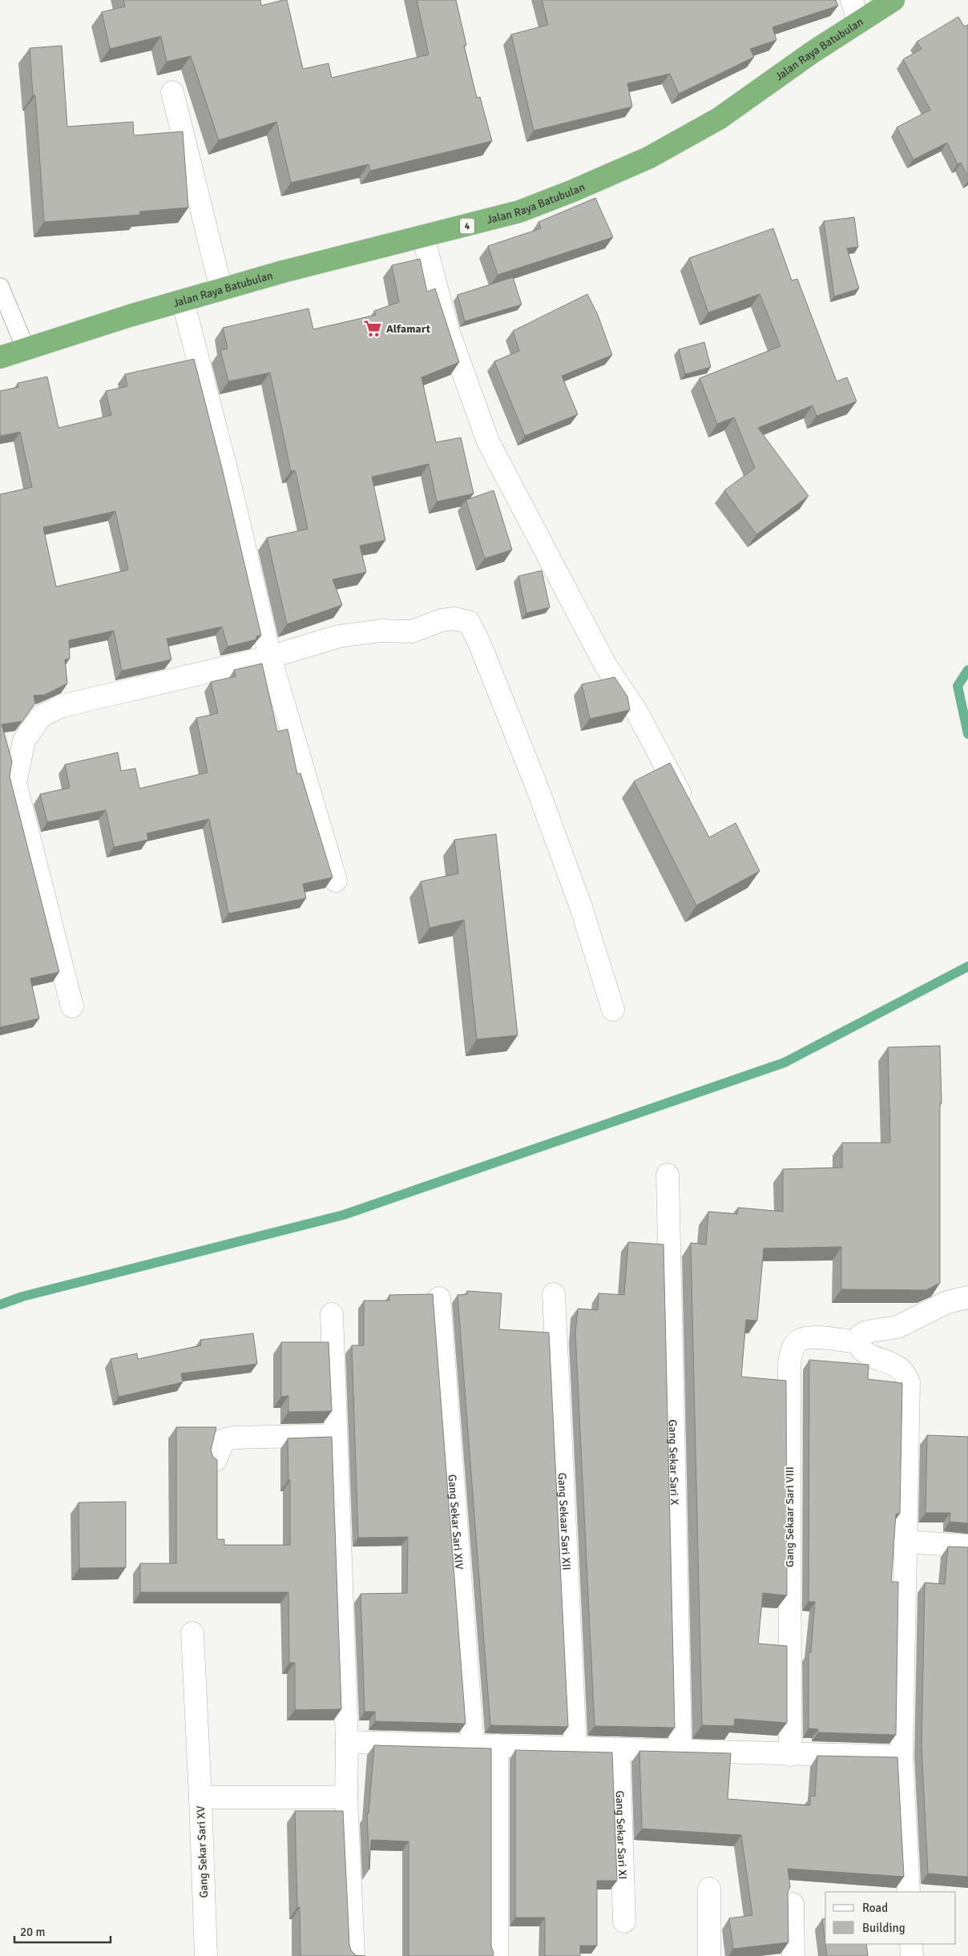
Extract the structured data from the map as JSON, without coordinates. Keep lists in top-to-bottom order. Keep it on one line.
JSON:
{"streets":{"highway":["Jalan Raya Batubulan","4"],"street":["Gang Sekar Sari X","Gang Sekaar Sari VIII","Gang Sekaar Sari XII","Gang Sekar Sari XIV","Gang Sekar Sari XI","Gang Sekar Sari XV"]},"places":{"supermarket":["Alfamart"]},"legend":["Road","Building"],"scale_bar":"20 m"}
